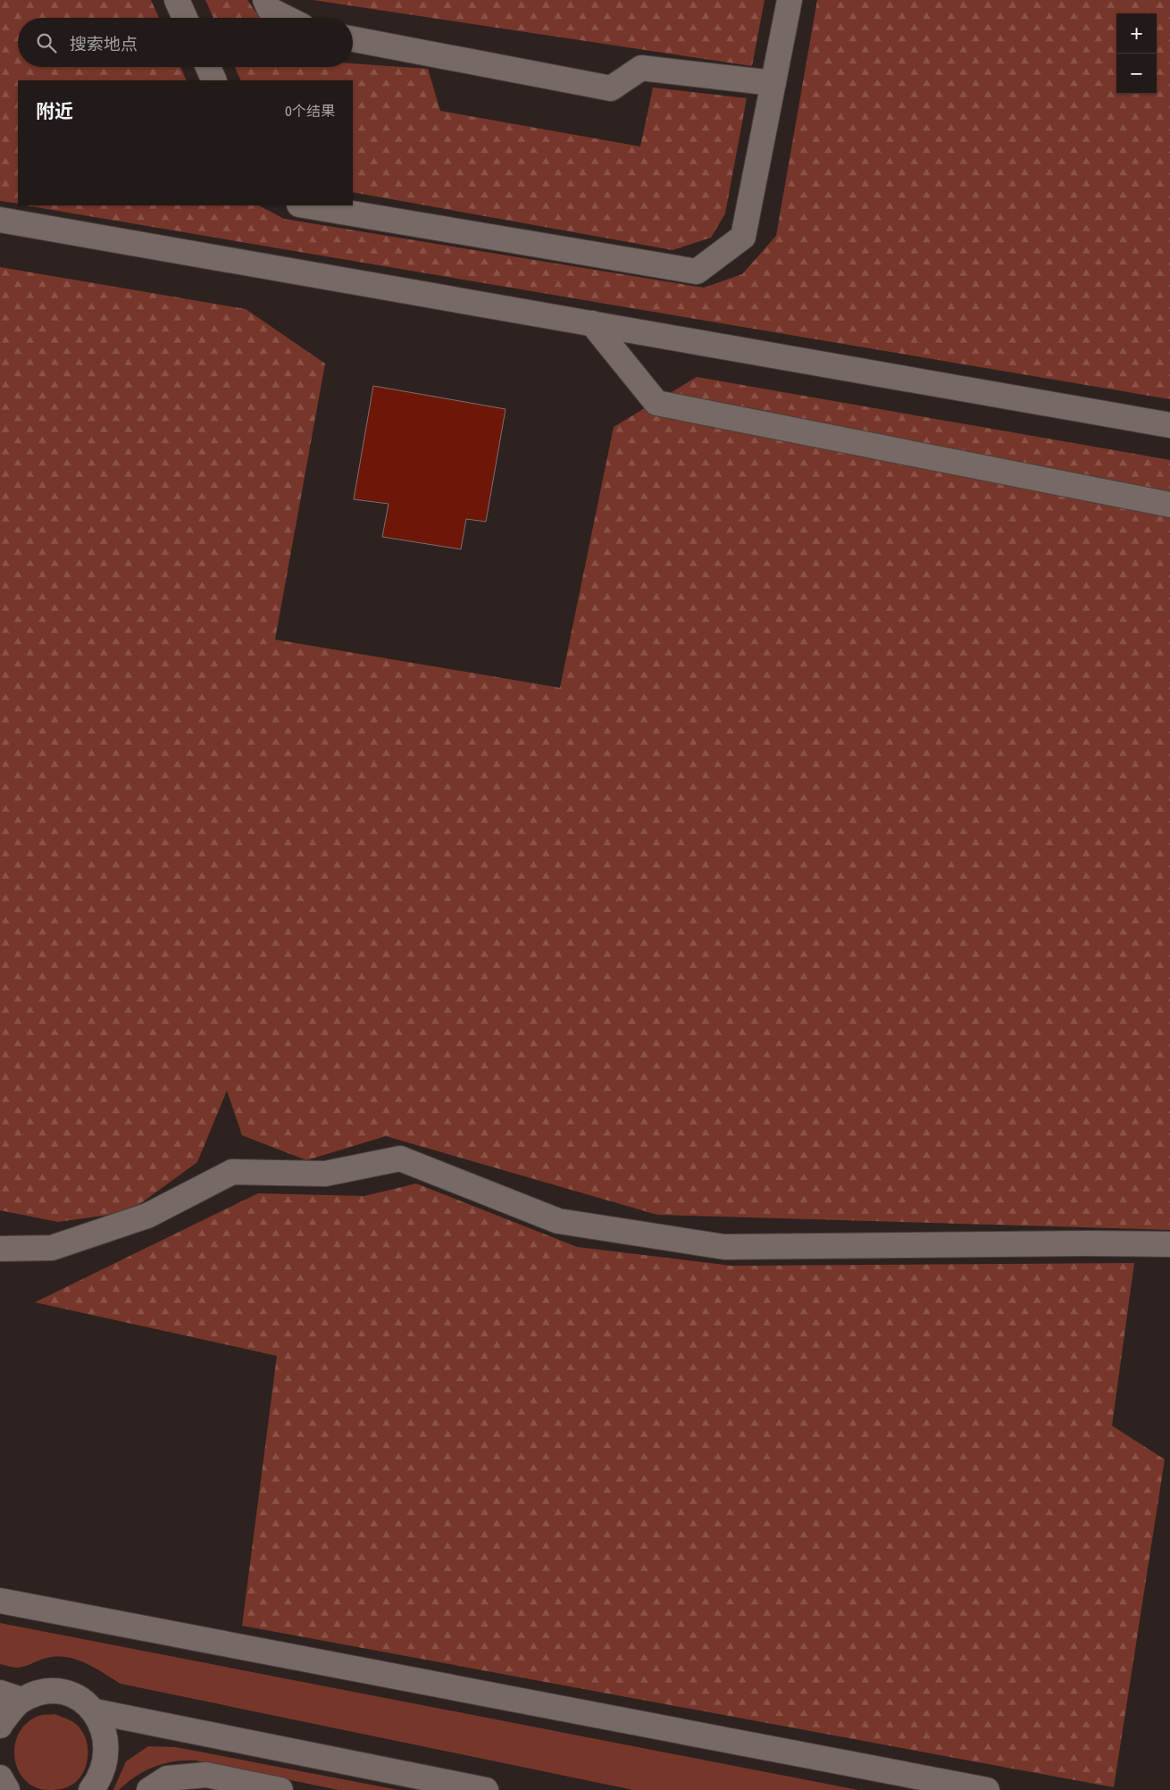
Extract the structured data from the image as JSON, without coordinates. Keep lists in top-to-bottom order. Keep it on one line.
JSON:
{"page":{"map_buttons":["+","−"],"search":"搜索地点","heading":["附近","0个结果"]}}
